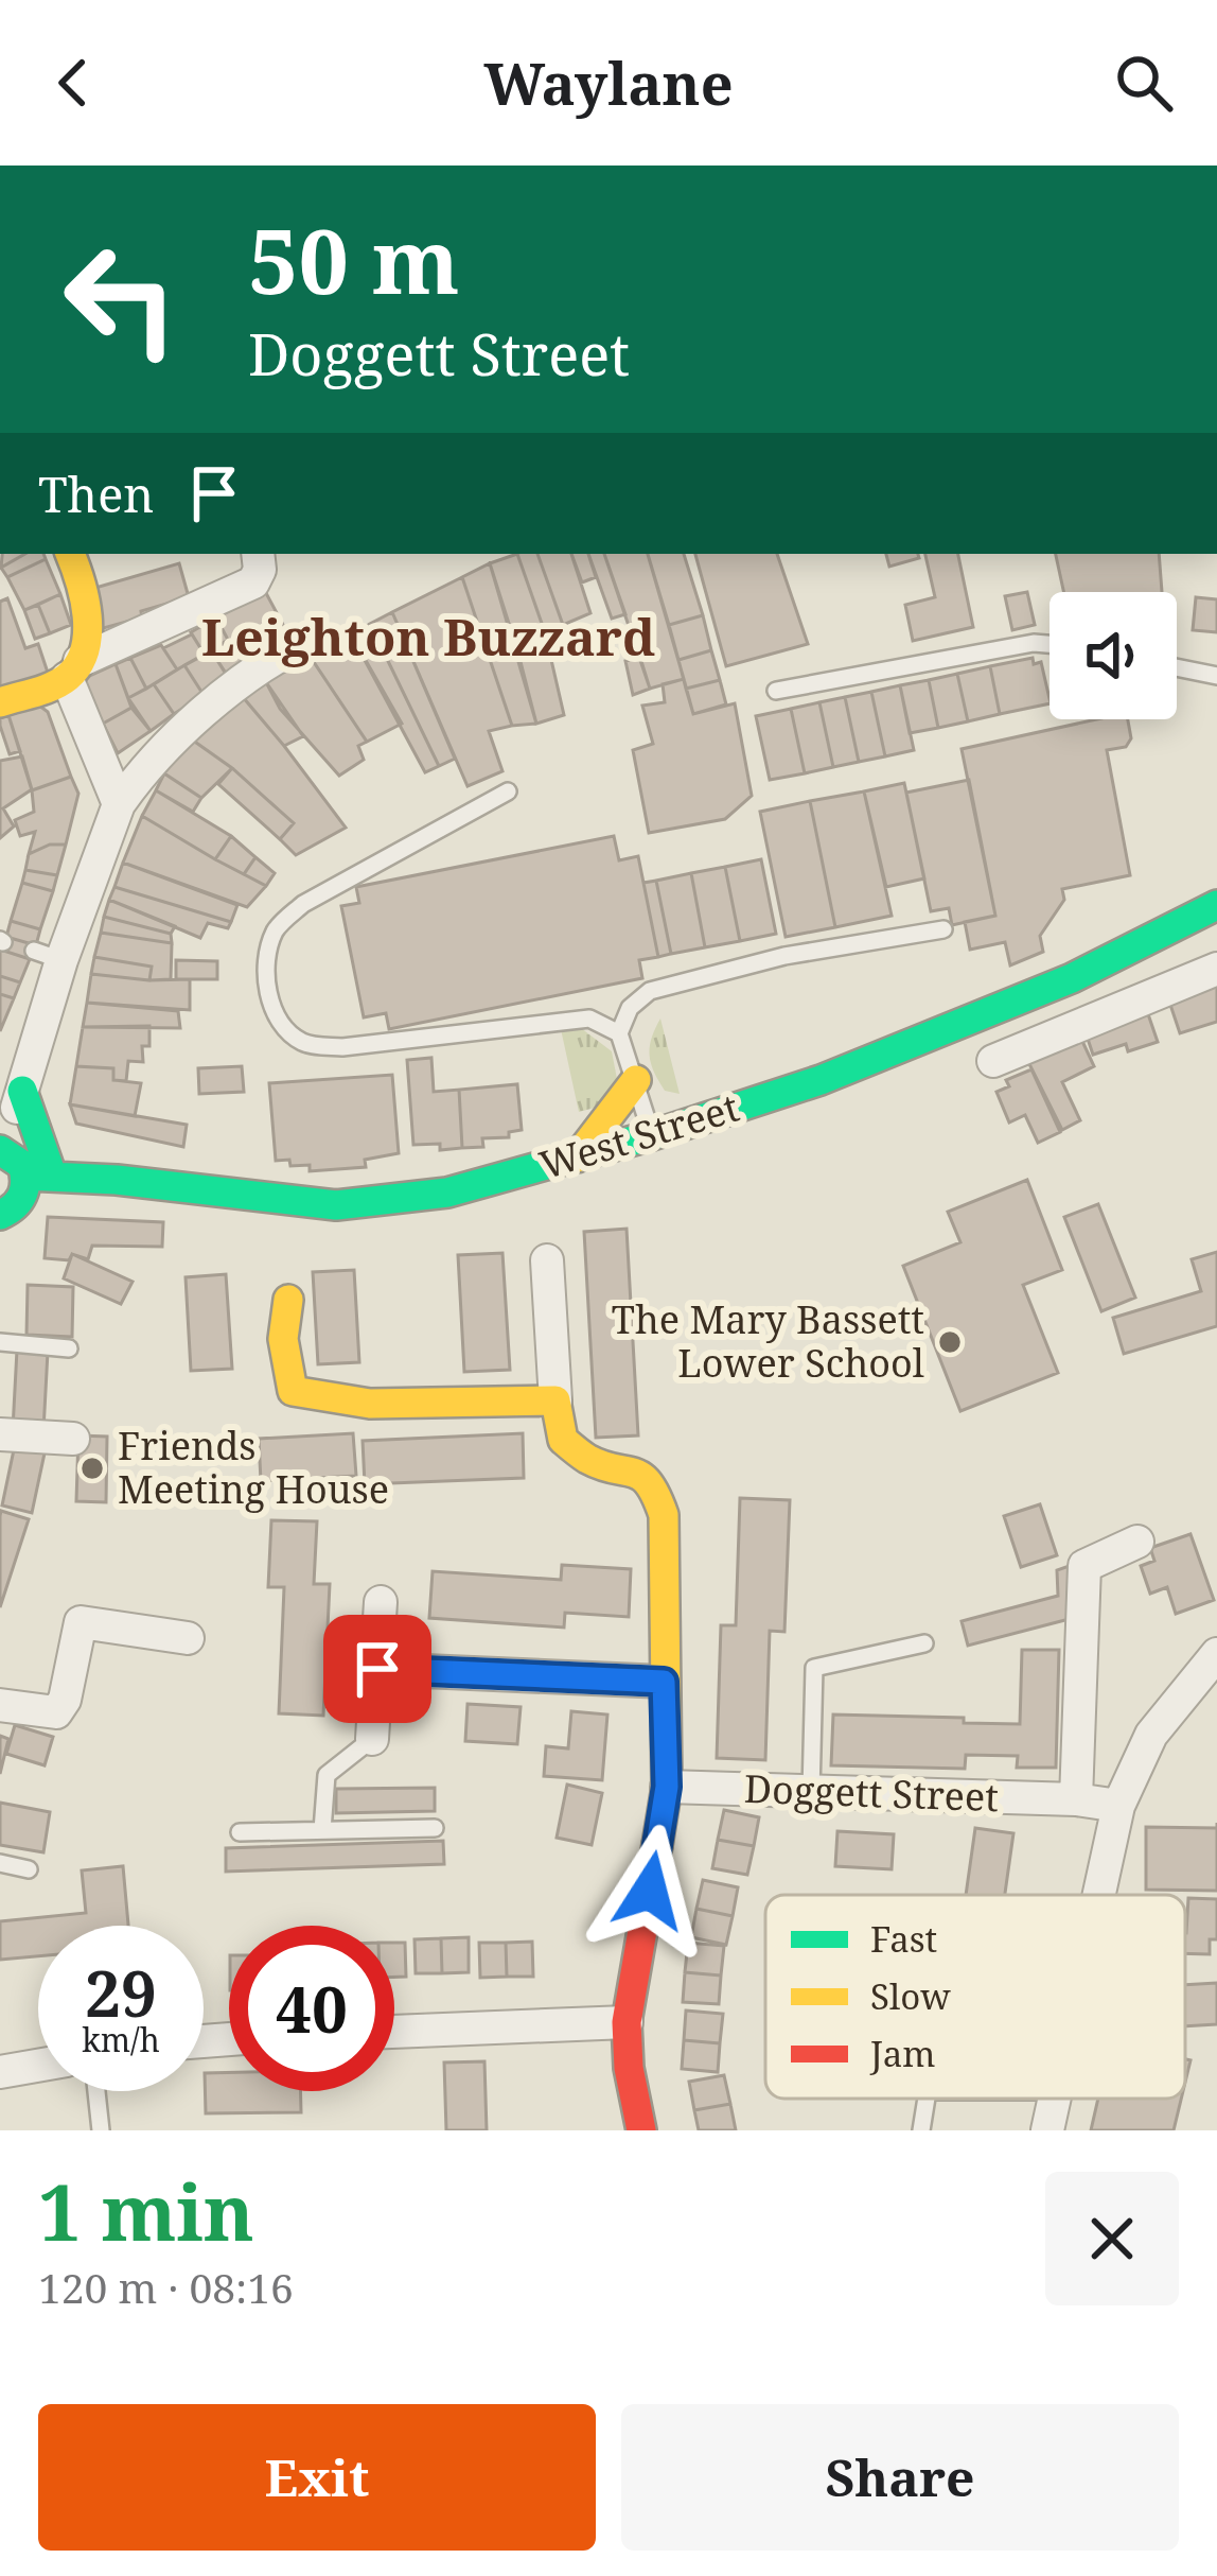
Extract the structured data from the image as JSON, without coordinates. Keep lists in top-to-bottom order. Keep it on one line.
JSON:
{"streets":{"street":["West Street","Doggett Street"]},"districts":["Leighton Buzzard"],"places":["The Mary Bassett Lower School","Friends Meeting House"],"legend":["Fast","Slow","Jam"],"page":{"header":"Waylane","turn":["50 m","Doggett Street"],"then":"Then","speed":"29 km/h","limit":"40","heading":["1 min","120 m · 08:16"],"buttons":["Exit","Share"]}}
